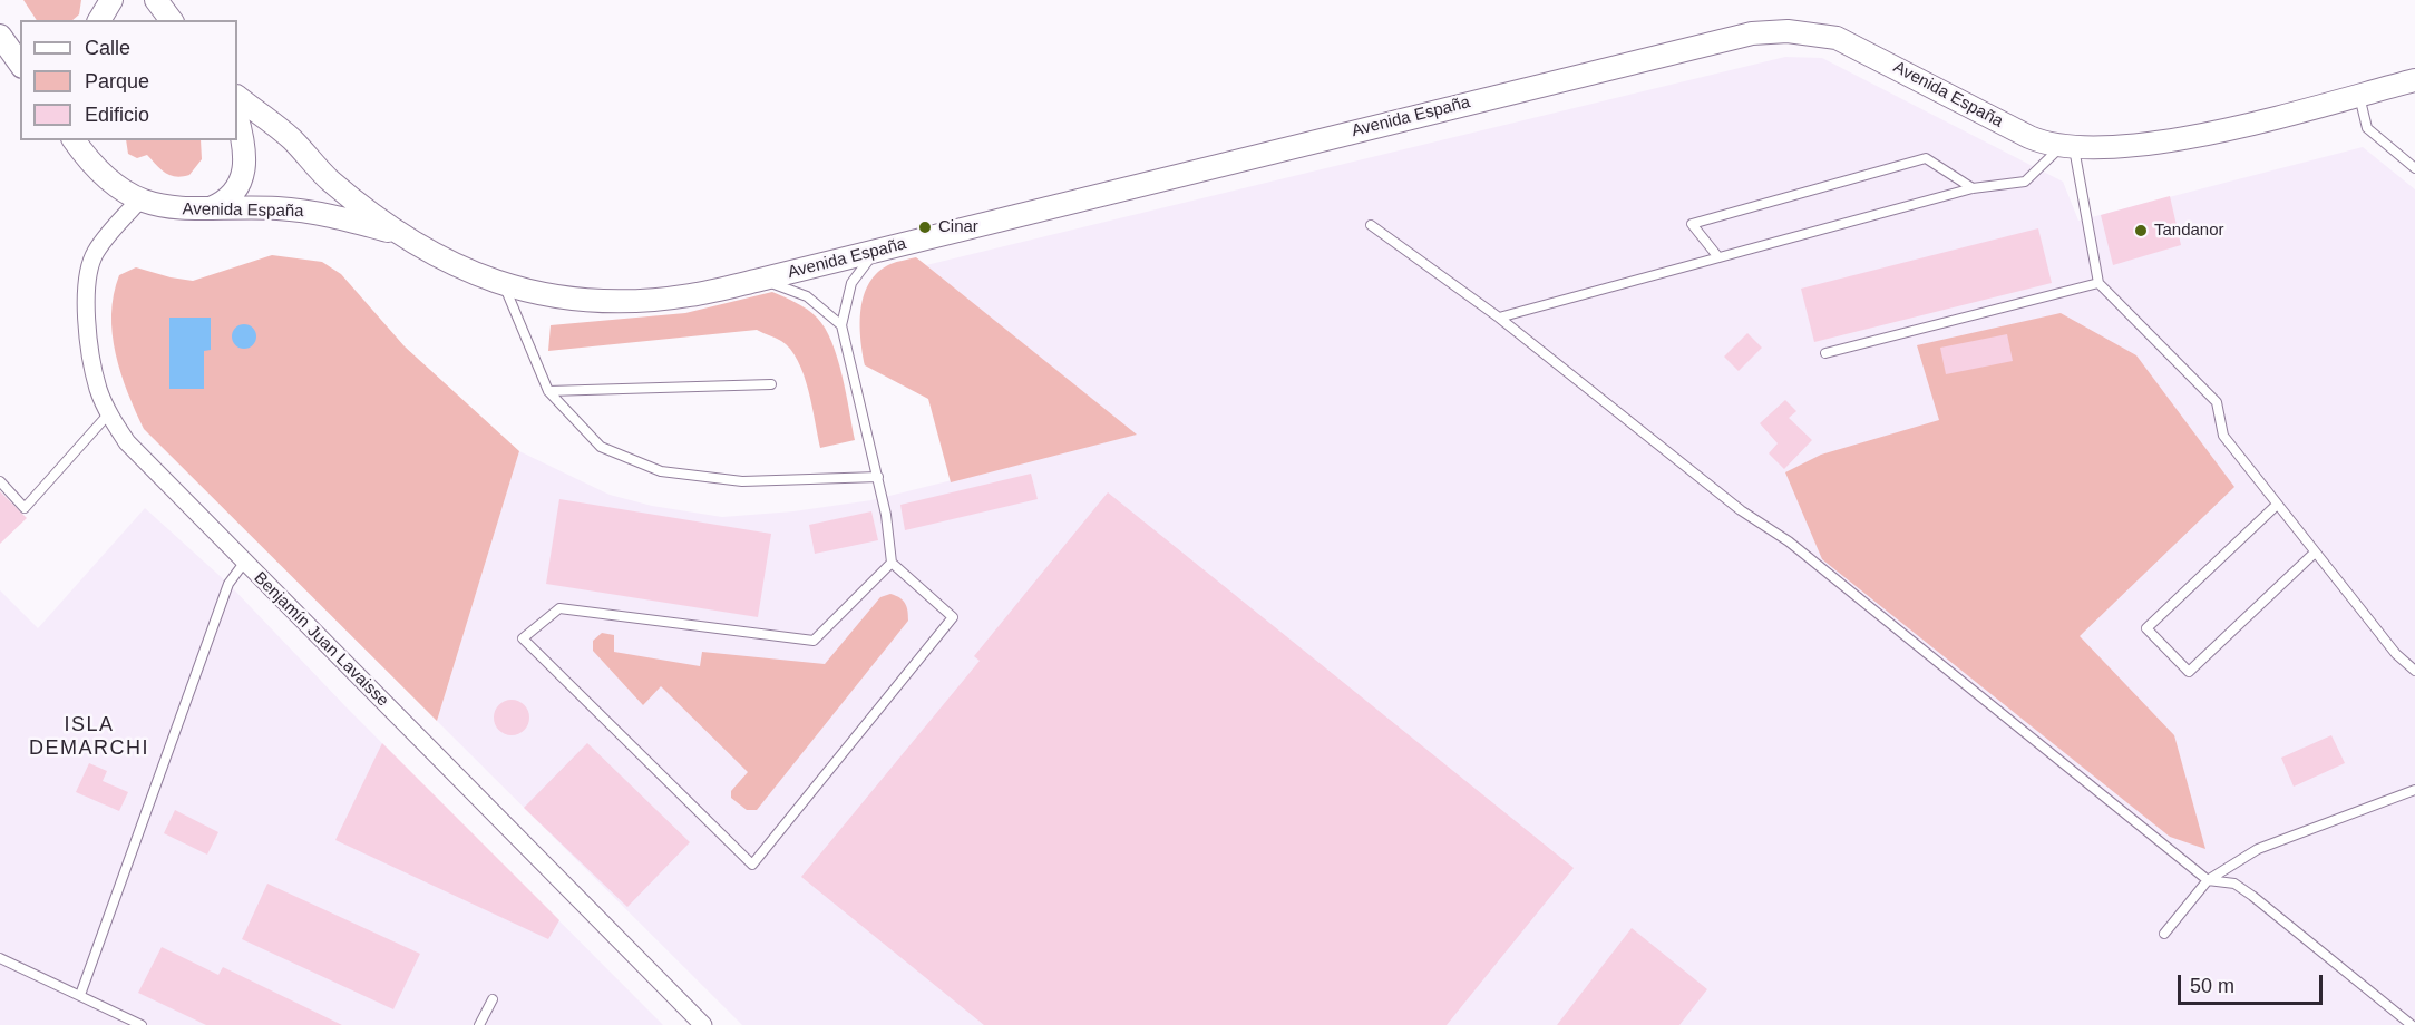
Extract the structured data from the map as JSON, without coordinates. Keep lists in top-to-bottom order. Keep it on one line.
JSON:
{"streets":{"street":["Avenida España","Benjamín Juan Lavaisse"]},"crossings":[["Avenida España","Benjamín Juan Lavaisse"]],"districts":["ISLA DEMARCHI"],"places":["Cinar","Tandanor"],"legend":["Calle","Parque","Edificio"],"scale_bar":"50 m"}
